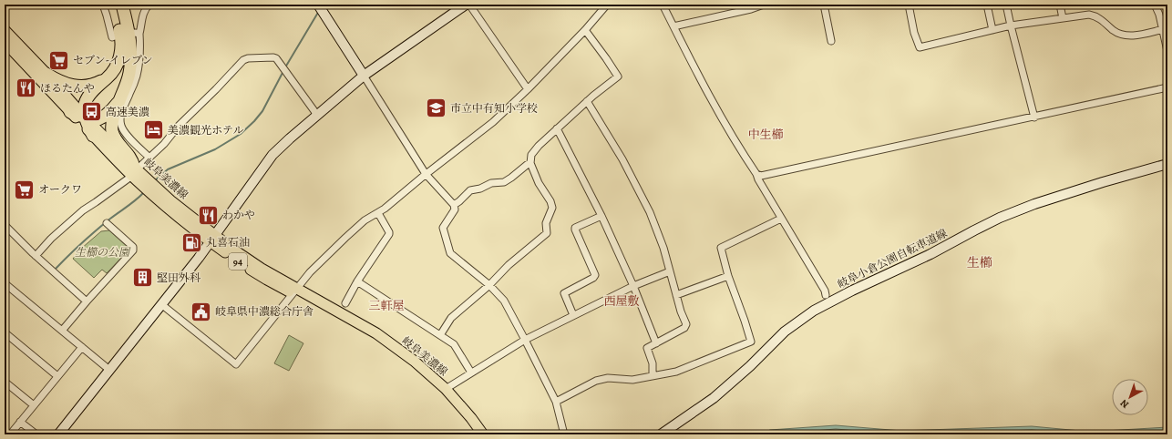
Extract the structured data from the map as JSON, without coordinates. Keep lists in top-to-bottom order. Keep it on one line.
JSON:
{"streets":{"main road":["岐阜美濃線","94"],"street":["岐阜小倉公園自転車道線"]},"districts":["中生櫛","生櫛","西屋敷","三軒屋"],"parks":["生櫛の公園"],"places":{"supermarket":["セブン-イレブン","オークワ"],"restaurant":["ほるたんや","わかや"],"school or university":["市立中有知小学校"],"bus stop":["高速美濃"],"hotel":["美濃観光ホテル"],"fuel station":["丸喜石油"],"building":["堅田外科"],"public building":["岐阜県中濃総合庁舎"]},"north":"bottom left"}
